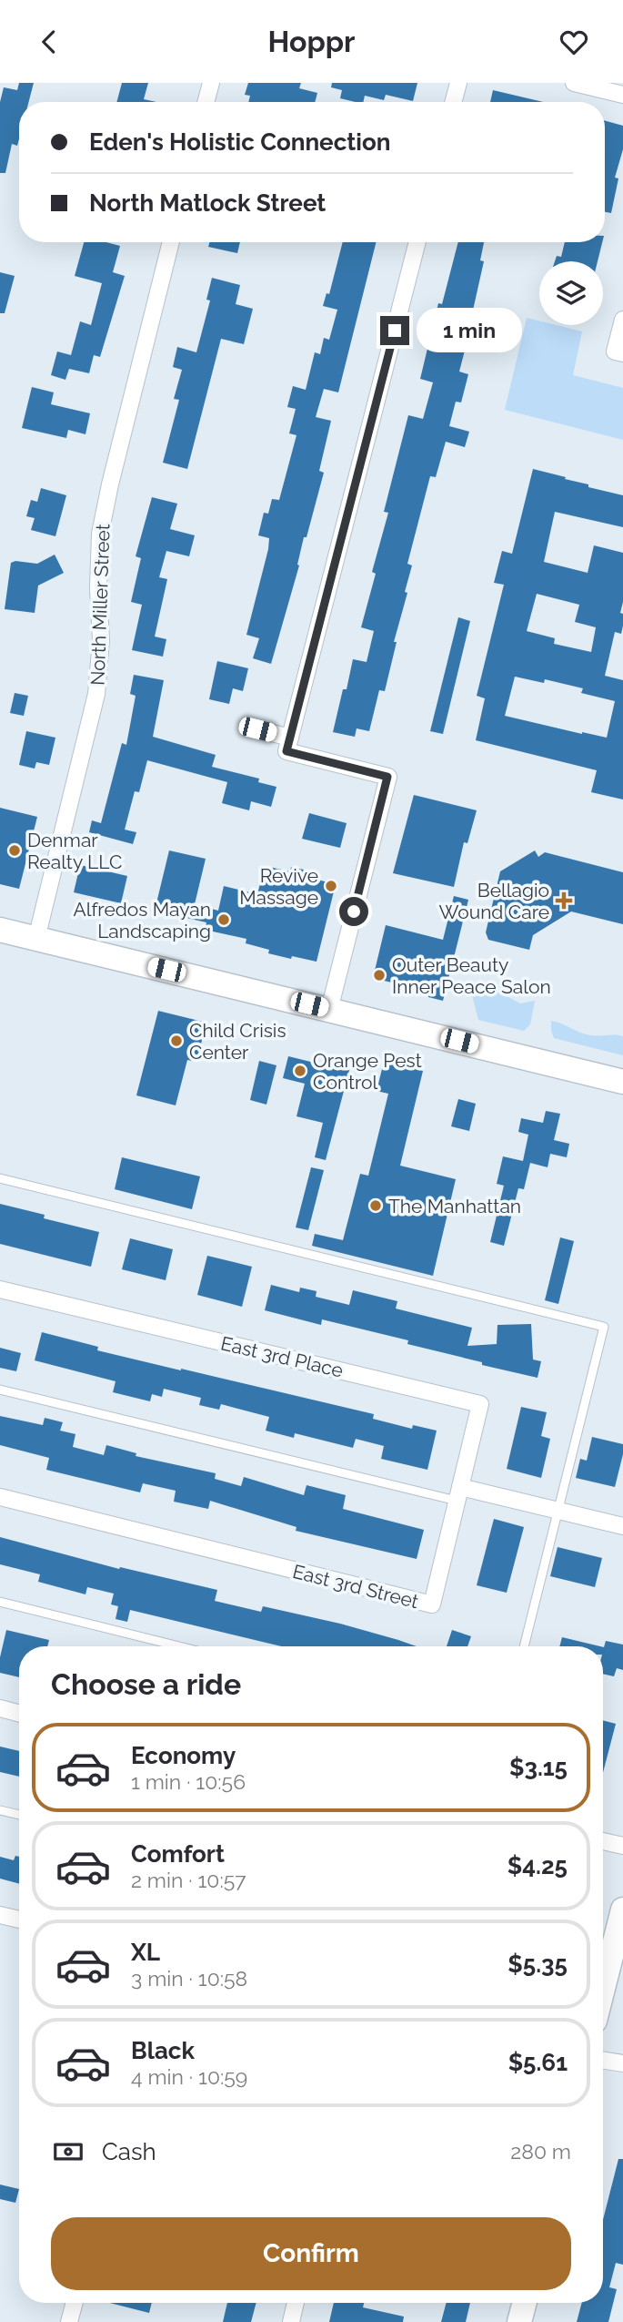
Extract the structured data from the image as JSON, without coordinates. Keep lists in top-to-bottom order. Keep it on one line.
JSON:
{"streets":{"street":["North Miller Street","East 3rd Place","East 3rd Street"]},"crossings":[["East 3rd Place","East 3rd Street"]],"places":{"other":["Denmar Realty LLC","Revive Massage","Alfredos Mayan Landscaping","Outer Beauty Inner Peace Salon","Child Crisis Center","Orange Pest Control","The Manhattan"],"health":["Bellagio Wound Care"]},"page":{"header":"Hoppr","banner":["Eden's Holistic Connection","North Matlock Street"],"bubble":"1 min","heading":"Choose a ride","list":[{"name":"Economy","note":"1 min · 10:56","value":"$3.15"},{"name":"Comfort","note":"2 min · 10:57","value":"$4.25"},{"name":"XL","note":"3 min · 10:58","value":"$5.35"},{"name":"Black","note":"4 min · 10:59","value":"$5.61"}],"pay":["Cash","280 m"],"buttons":"Confirm"}}
